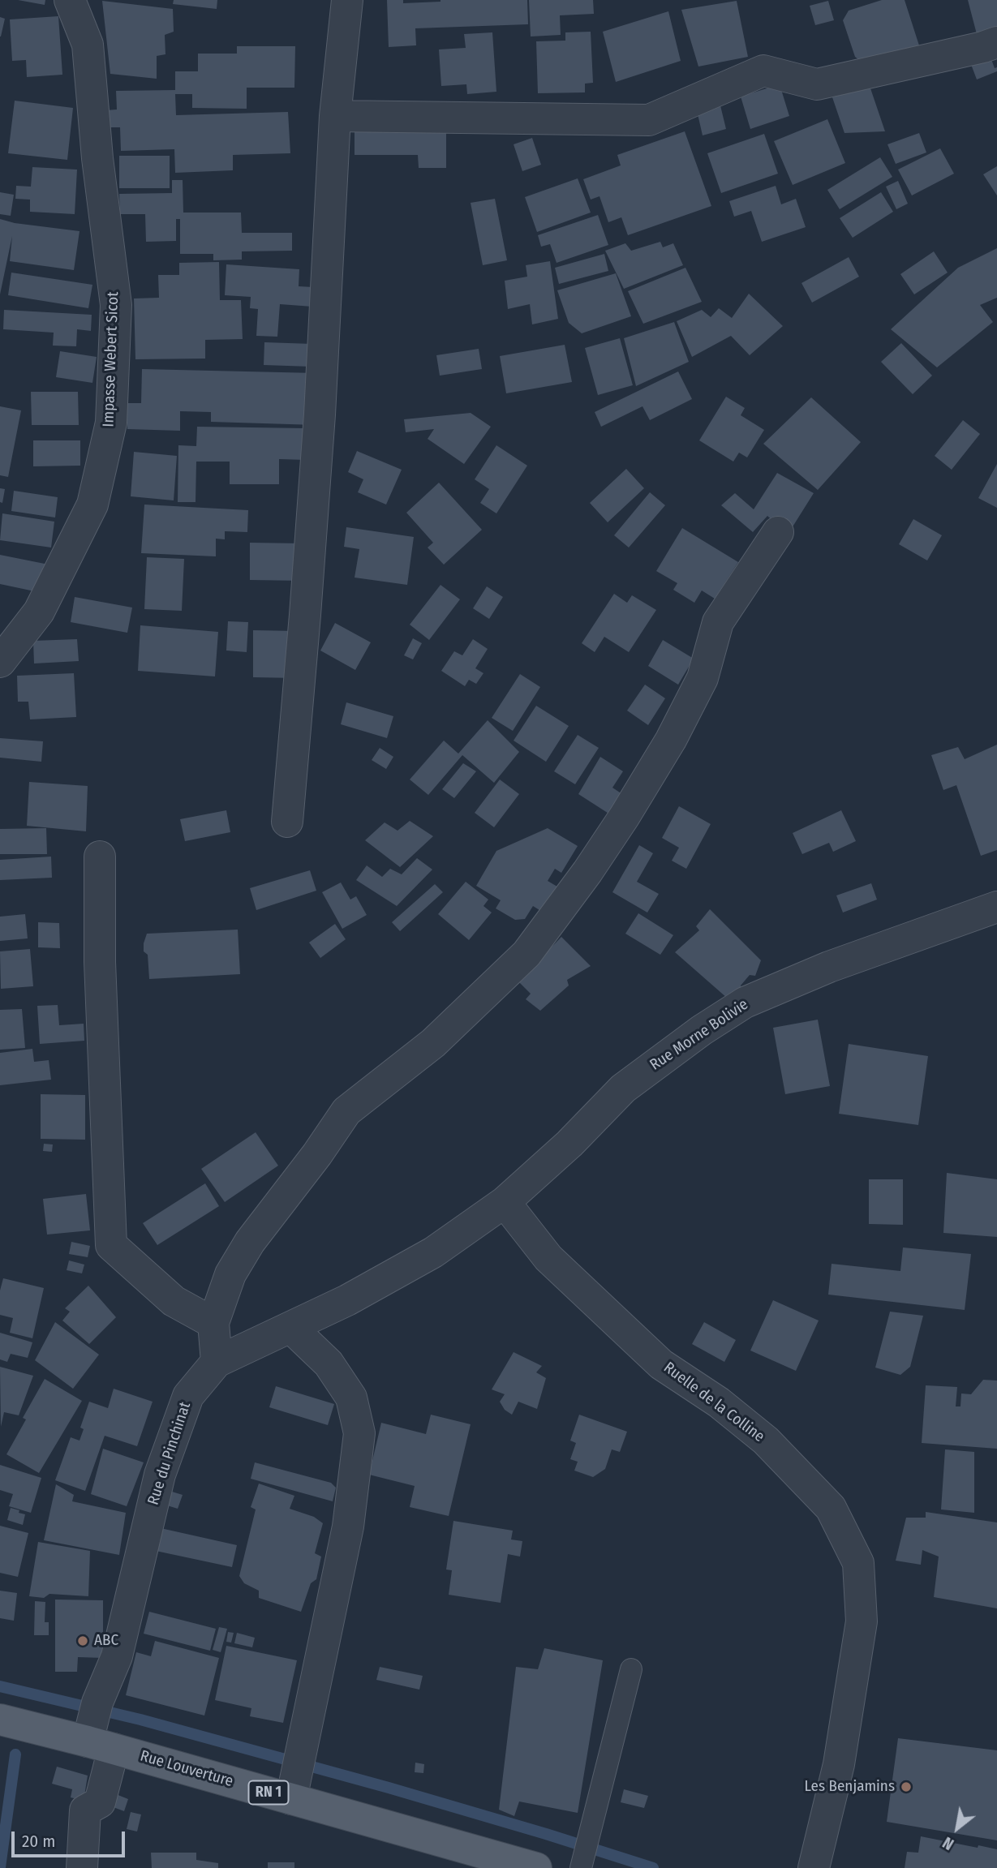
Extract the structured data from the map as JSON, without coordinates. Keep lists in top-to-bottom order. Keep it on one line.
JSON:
{"streets":{"main road":["Rue Louverture","RN 1"],"street":["Impasse Webert Sicot","Rue Morne Bolivie","Ruelle de la Colline","Rue du Pinchinat"]},"crossings":[["Rue Morne Bolivie","Ruelle de la Colline"],["Rue Morne Bolivie","Rue du Pinchinat"],["Ruelle de la Colline","Rue du Pinchinat"],["Rue du Pinchinat","Rue Louverture"]],"places":["ABC","Les Benjamins"],"scale_bar":"20 m","north":"bottom left"}
